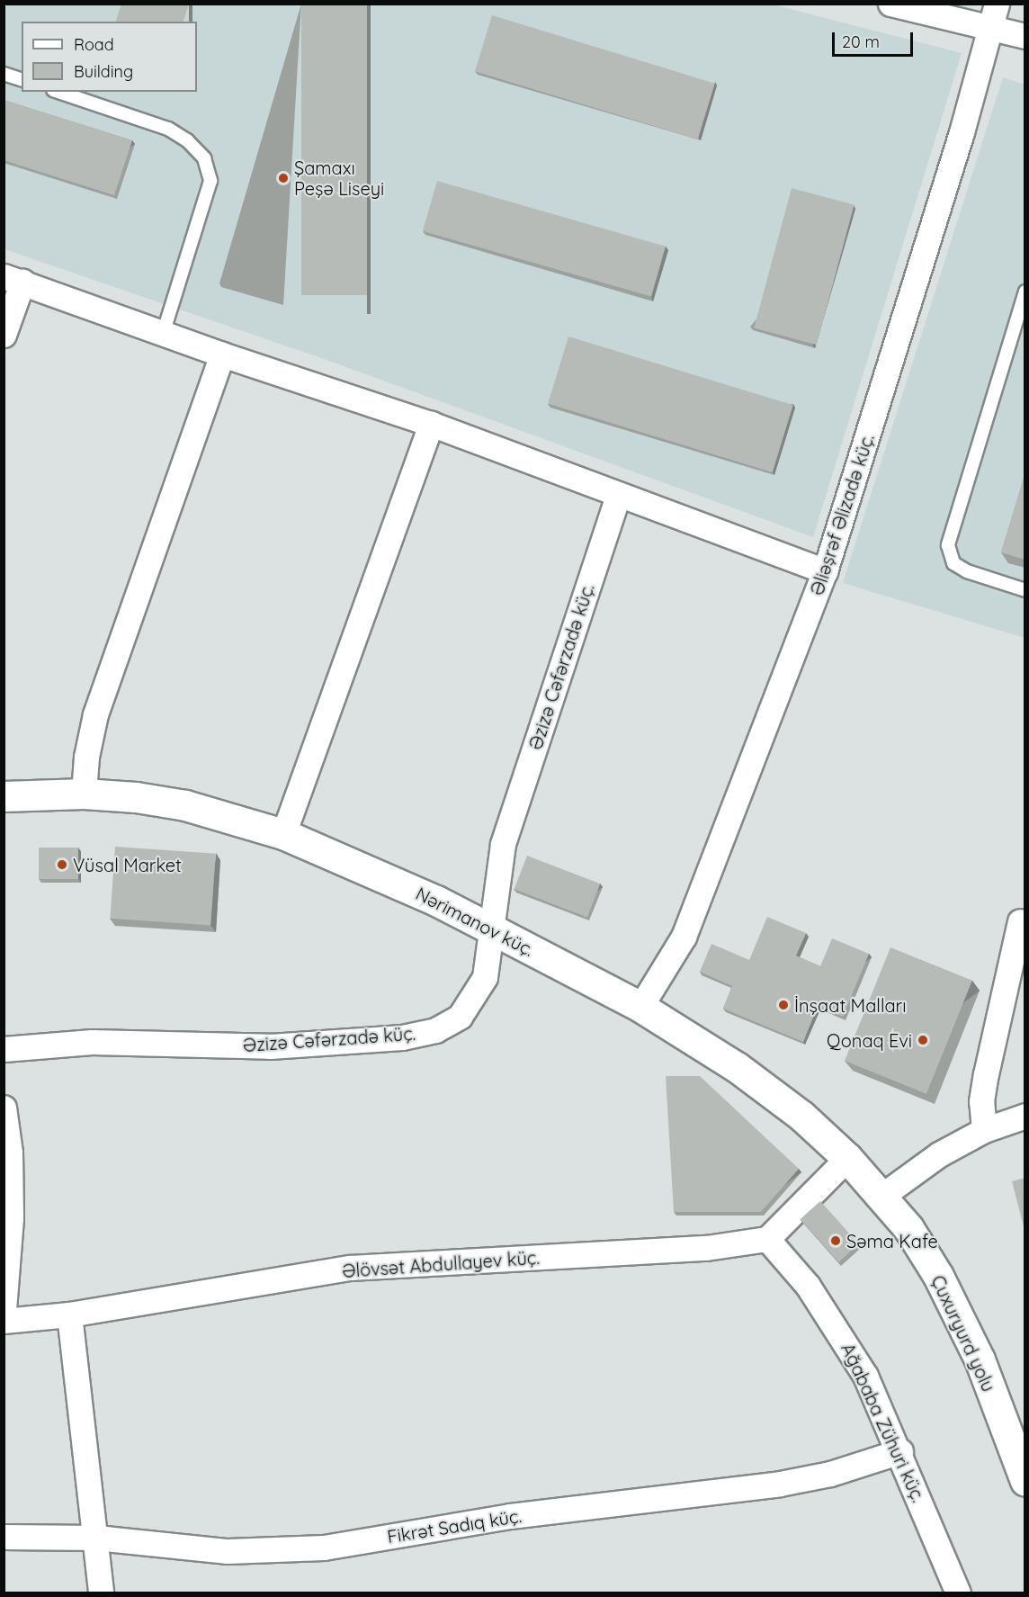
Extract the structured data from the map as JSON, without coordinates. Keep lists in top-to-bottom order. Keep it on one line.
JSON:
{"streets":{"main road":["Nərimanov küç.","Çuxuryurd yolu"],"street":["Əliəşrəf Əlizadə küç.","Əzizə Cəfərzadə küç.","Əlövsət Abdullayev küç.","Ağababa Zühuri küç.","Fikrət Sadıq küç."]},"crossings":[["Əliəşrəf Əlizadə küç.","Nərimanov küç."],["Əzizə Cəfərzadə küç.","Nərimanov küç."],["Nərimanov küç.","Çuxuryurd yolu"],["Əlövsət Abdullayev küç.","Ağababa Zühuri küç."],["Ağababa Zühuri küç.","Fikrət Sadıq küç."]],"places":["Şamaxı Peşə Liseyi","Vüsal Market","İnşaat Malları","Qonaq Evi","Səma Kafe"],"legend":["Road","Building"],"scale_bar":"20 m"}
